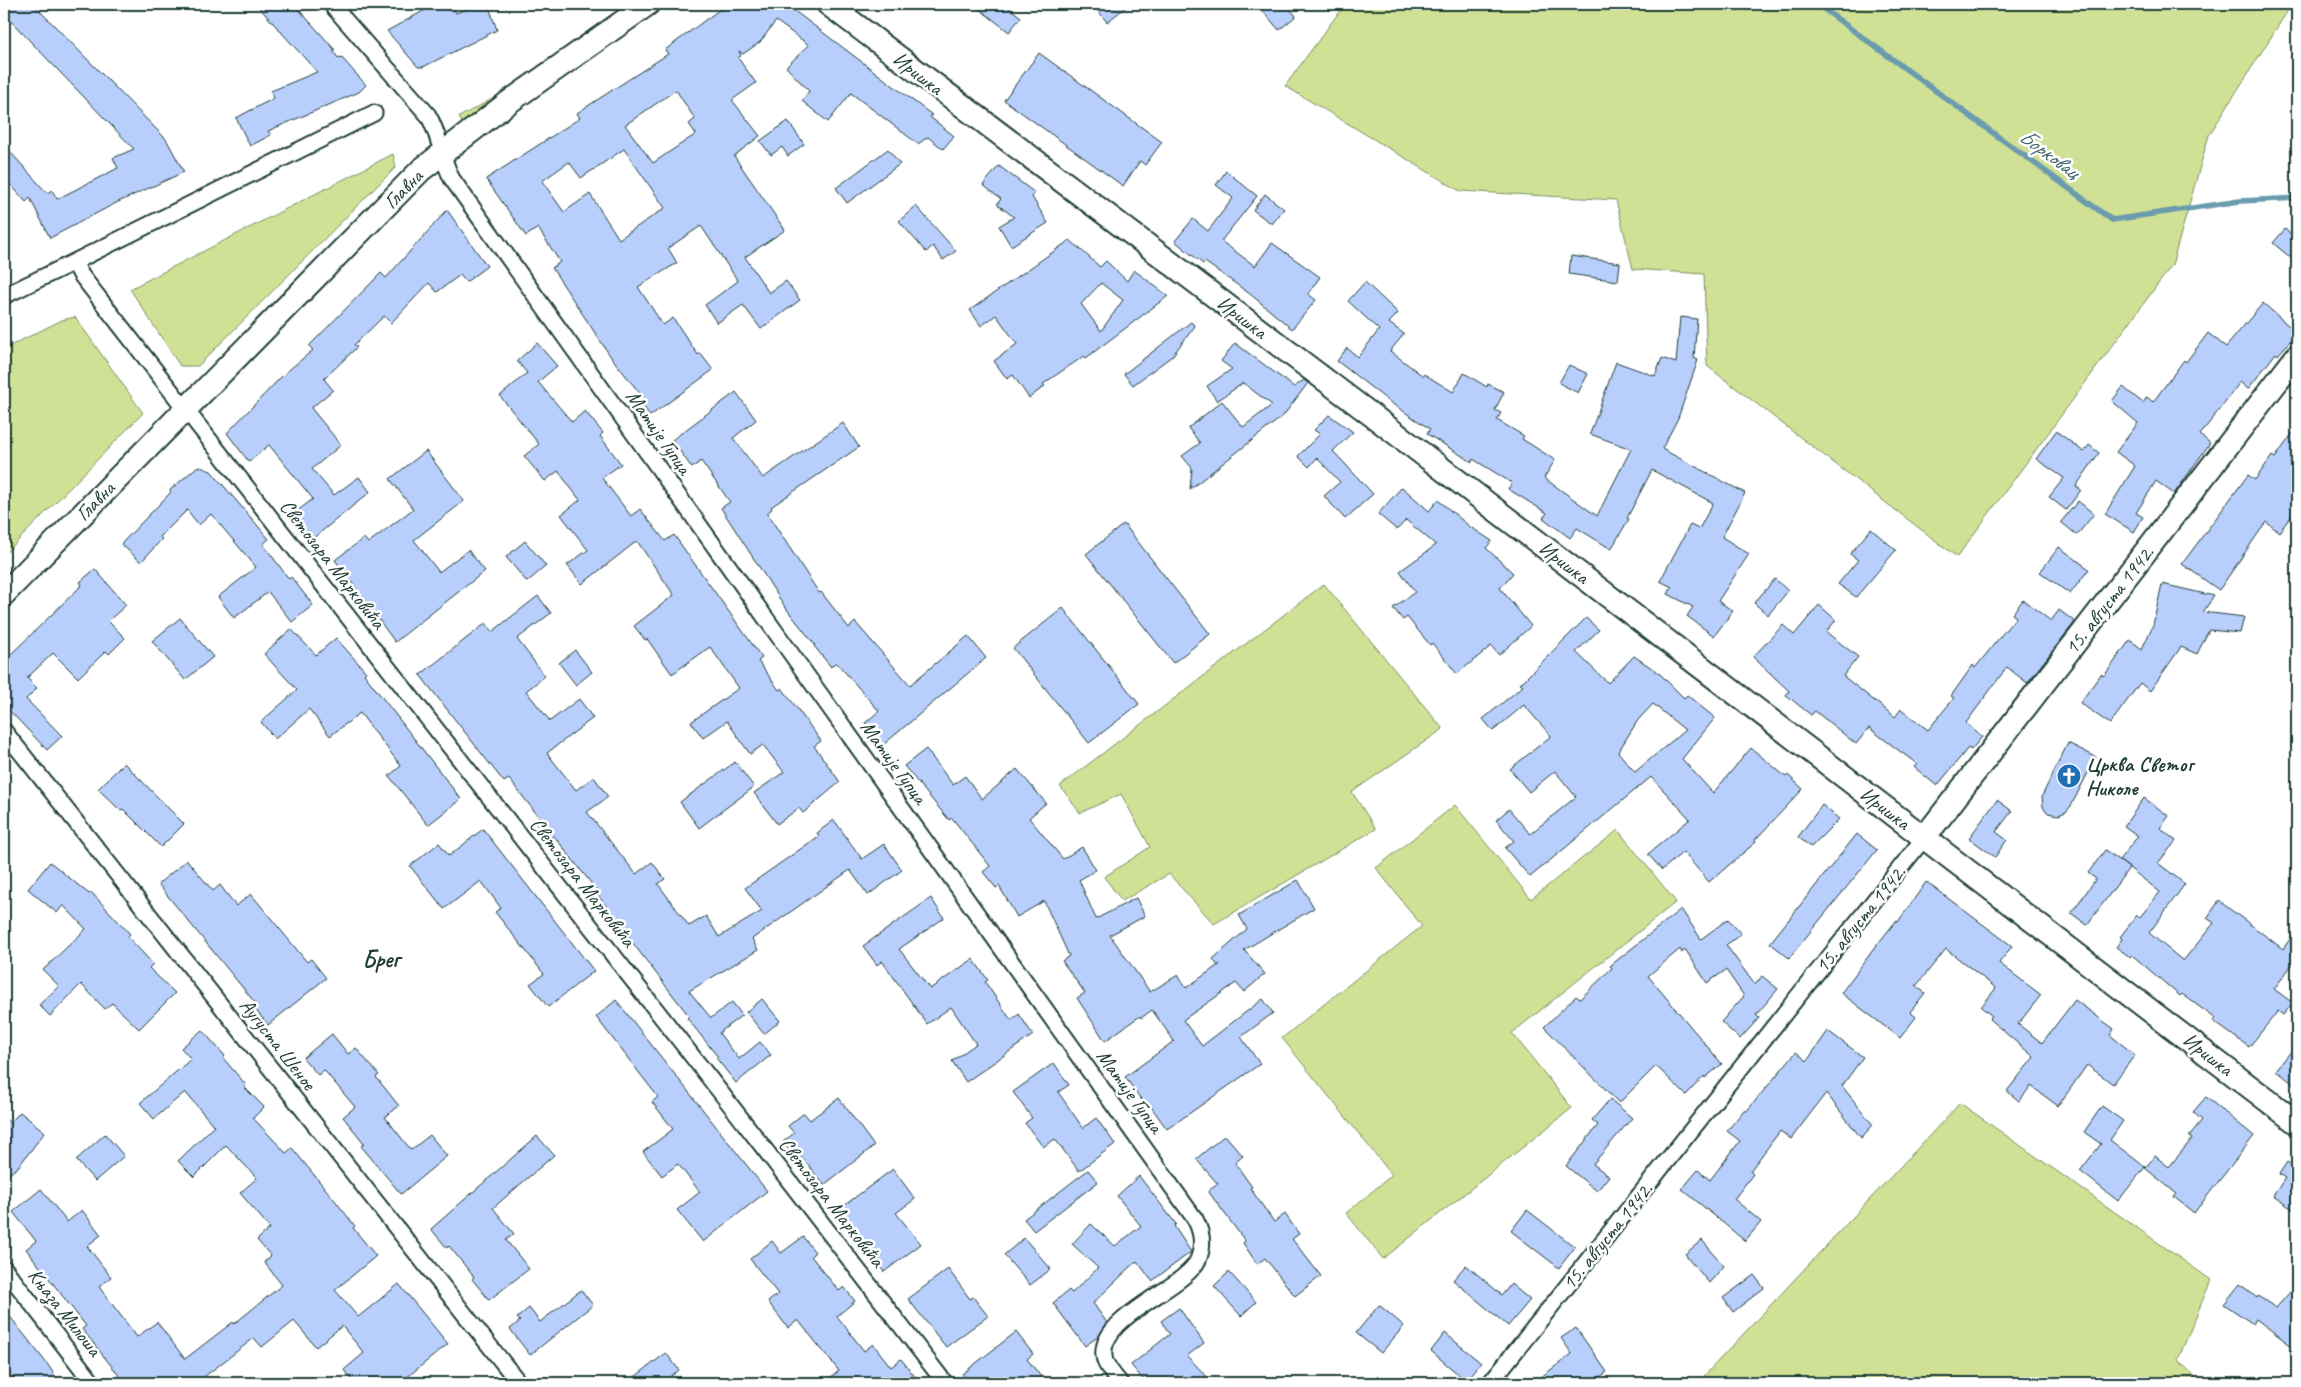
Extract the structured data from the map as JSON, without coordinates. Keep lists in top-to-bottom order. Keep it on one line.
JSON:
{"streets":{"street":["Иришка","Главна","Матије Гупца","Светозара Марковића","15. августа 1942.","Аугуста Шеное","Књаза Милоша"]},"crossings":[["Иришка","15. августа 1942."],["Главна","Матије Гупца"],["Главна","Светозара Марковића"]],"districts":["Брег"],"water":["Борковац"],"places":{"church":["Црква Светог Николе"]}}
